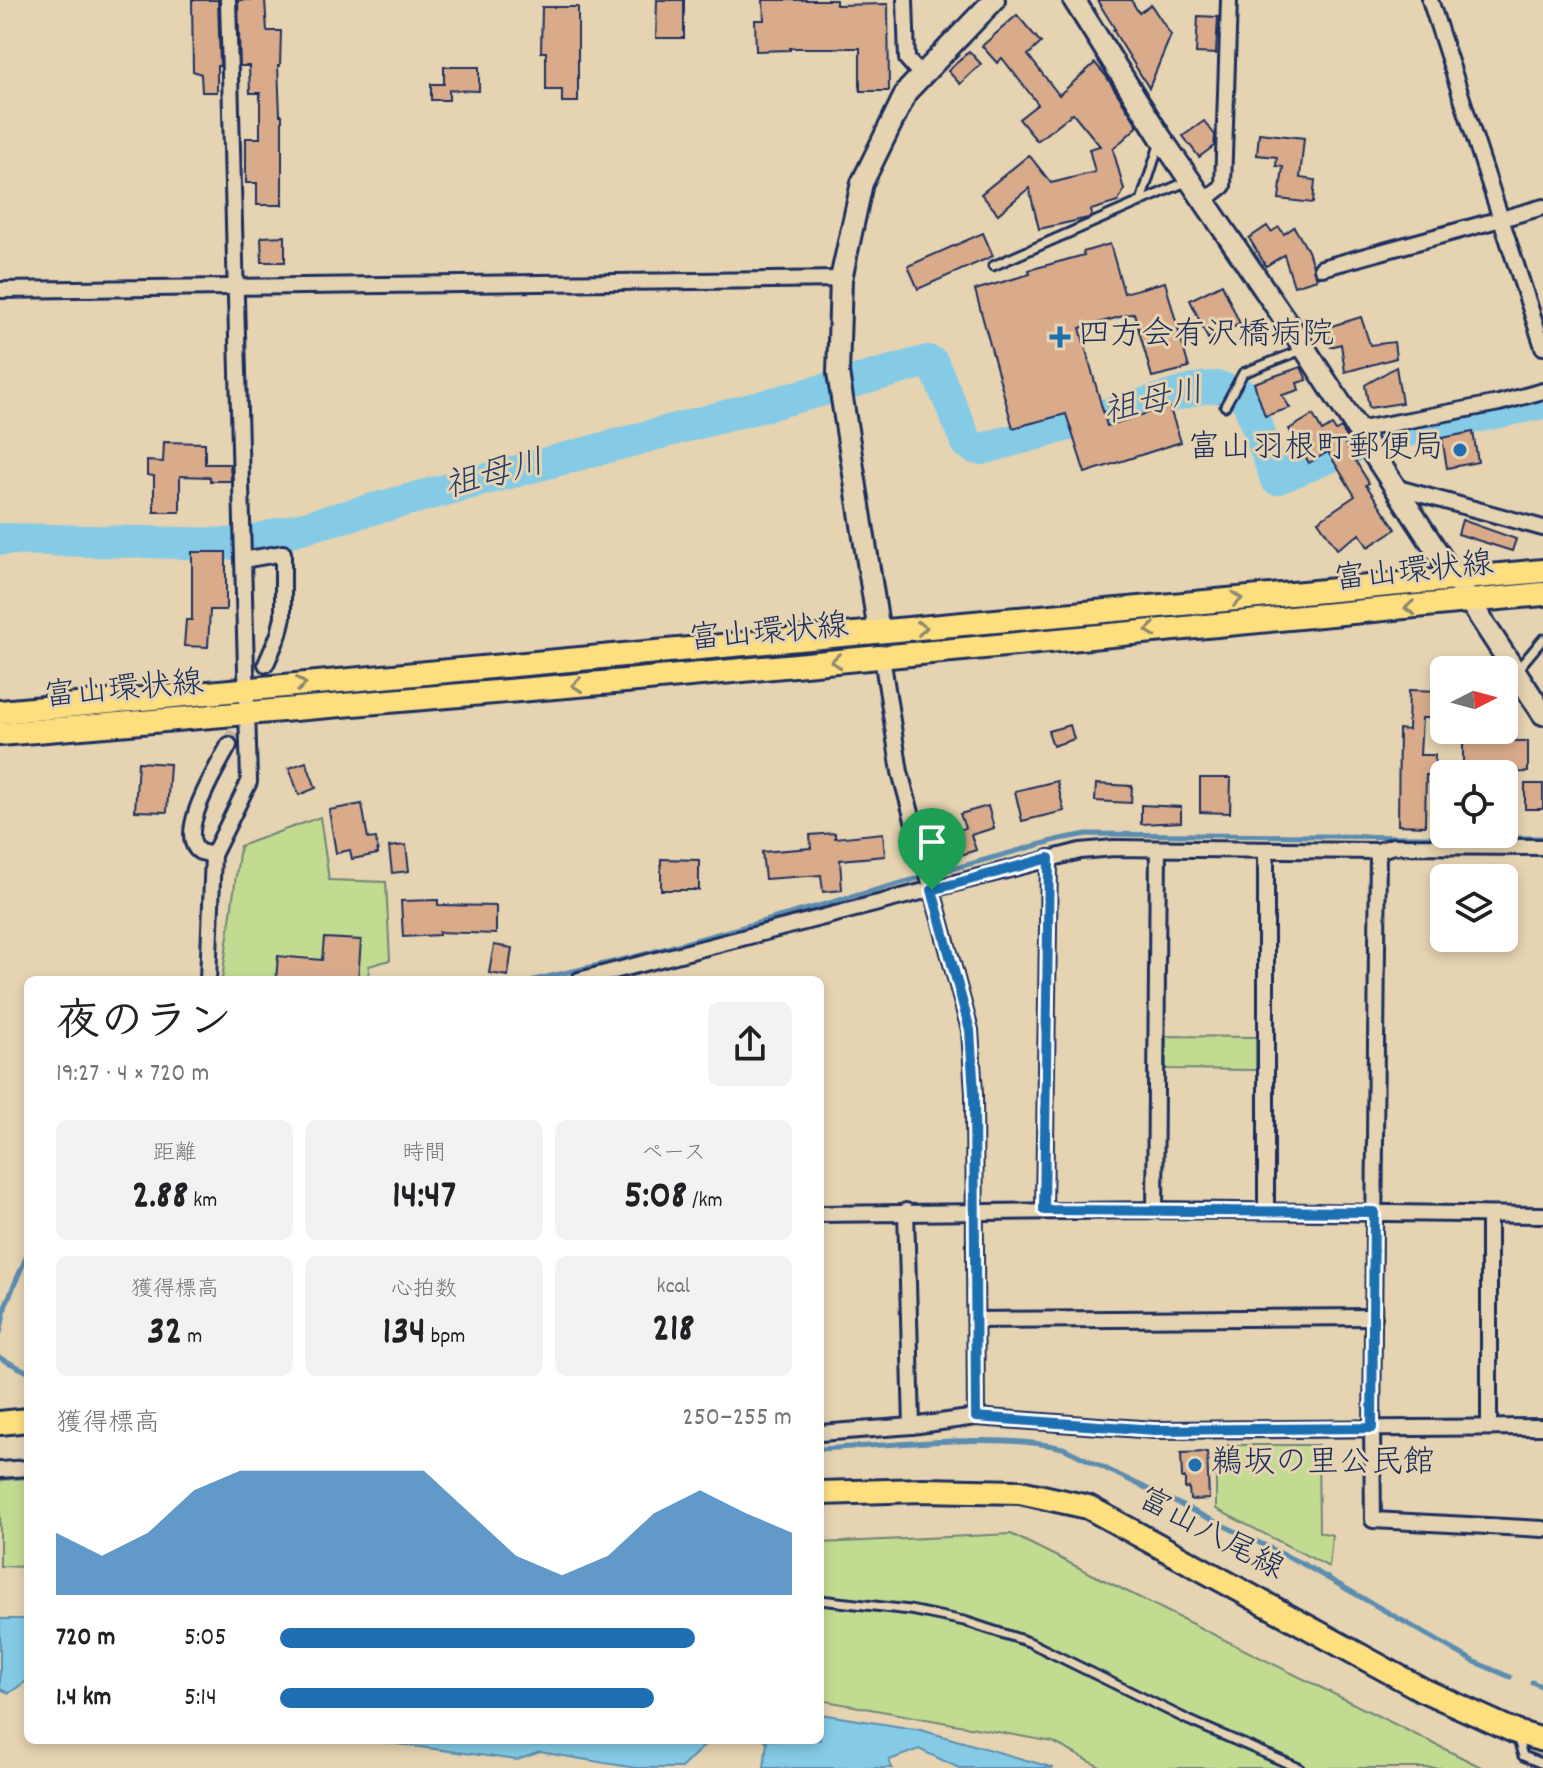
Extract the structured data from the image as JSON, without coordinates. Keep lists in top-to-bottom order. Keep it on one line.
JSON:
{"streets":{"main road":["富山環状線","富山八尾線"]},"water":["祖母川"],"places":{"health":["四方会有沢橋病院"],"other":["富山羽根町郵便局","鵜坂の里公民館"]},"north":"right","page":{"heading":["夜のラン","19:27 · 4 × 720 m"],"stats":[["距離","2.88 km"],["時間","14:47"],["ペース","5:08 /km"],["獲得標高","32 m"],["心拍数","134 bpm"],["kcal","218"]],"chart":["獲得標高","250–255 m"],"list":[{"name":"720 m","note":"5:05"},{"name":"1.4 km","note":"5:14"}]}}
